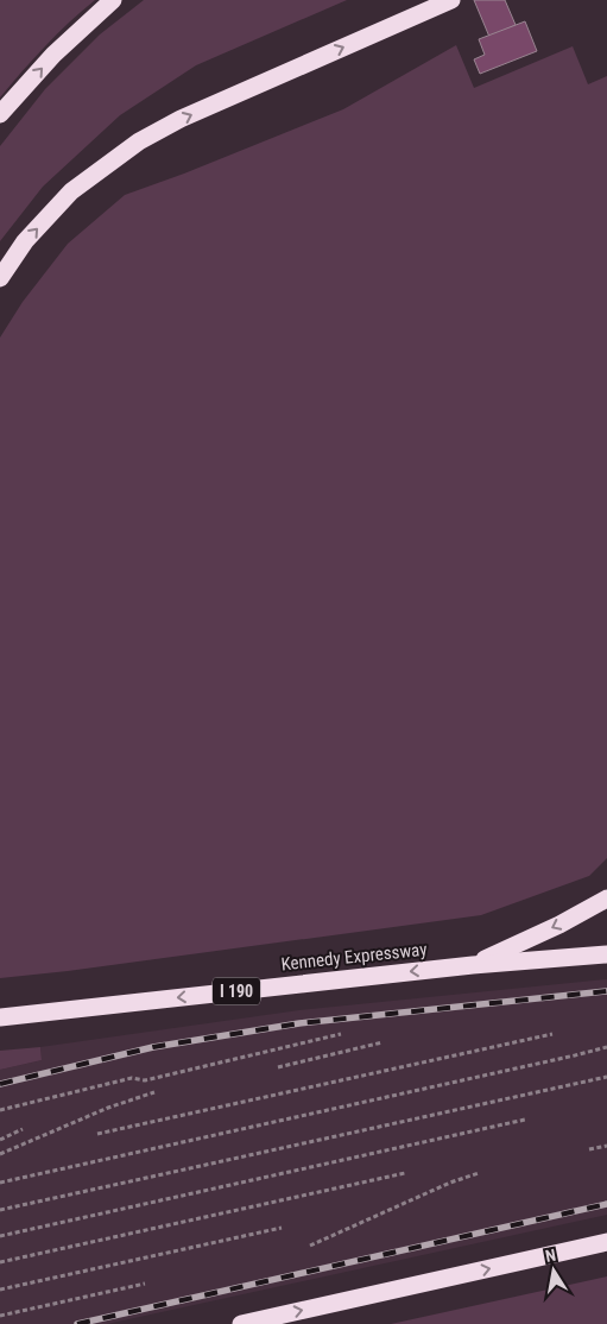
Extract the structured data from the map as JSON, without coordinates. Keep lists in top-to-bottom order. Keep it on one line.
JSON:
{"streets":{"highway":["Kennedy Expressway","I 190"]},"one_way":["Kennedy Expressway"],"north":"top"}
